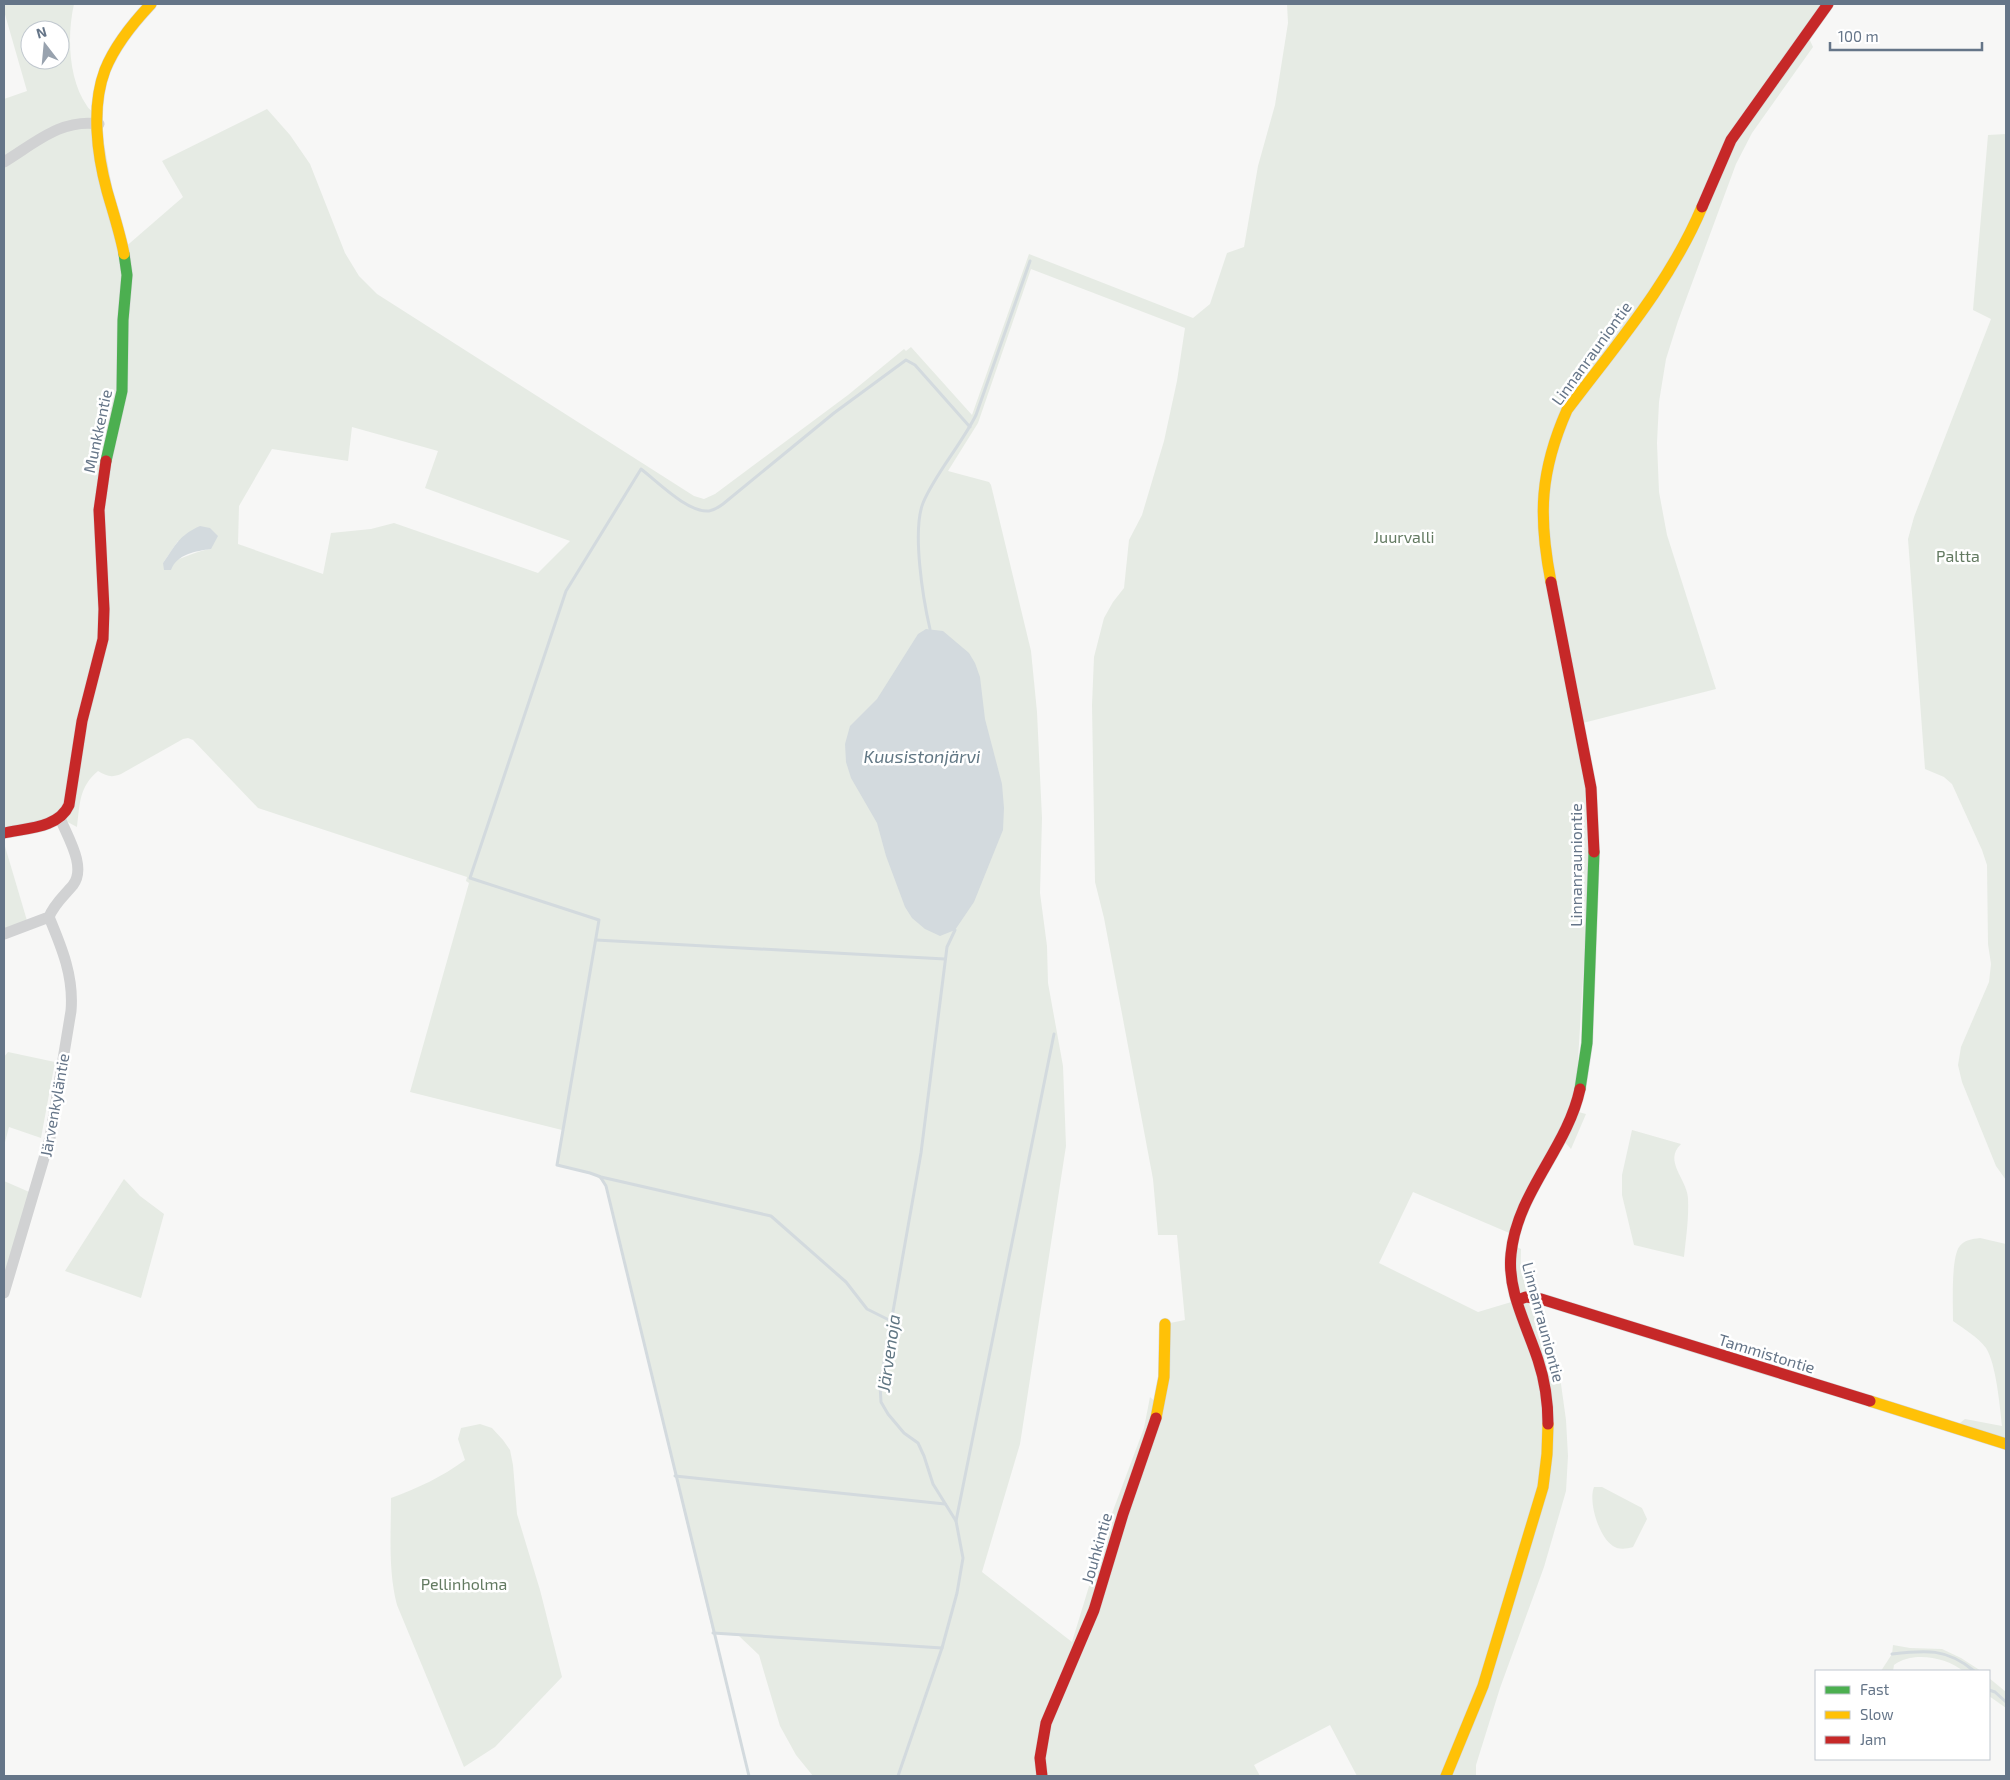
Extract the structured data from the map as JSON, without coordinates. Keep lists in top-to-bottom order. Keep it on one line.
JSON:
{"streets":{"street":["Linnanrauniontie","Munkkentie","Järvenkyläntie","Tammistontie","Jouhkintie"]},"crossings":[["Linnanrauniontie","Tammistontie"]],"water":["Kuusistonjärvi","Järvenoja"],"parks":["Juurvalli","Paltta","Pellinholma"],"legend":["Fast","Slow","Jam"],"scale_bar":"100 m","north":"top"}
